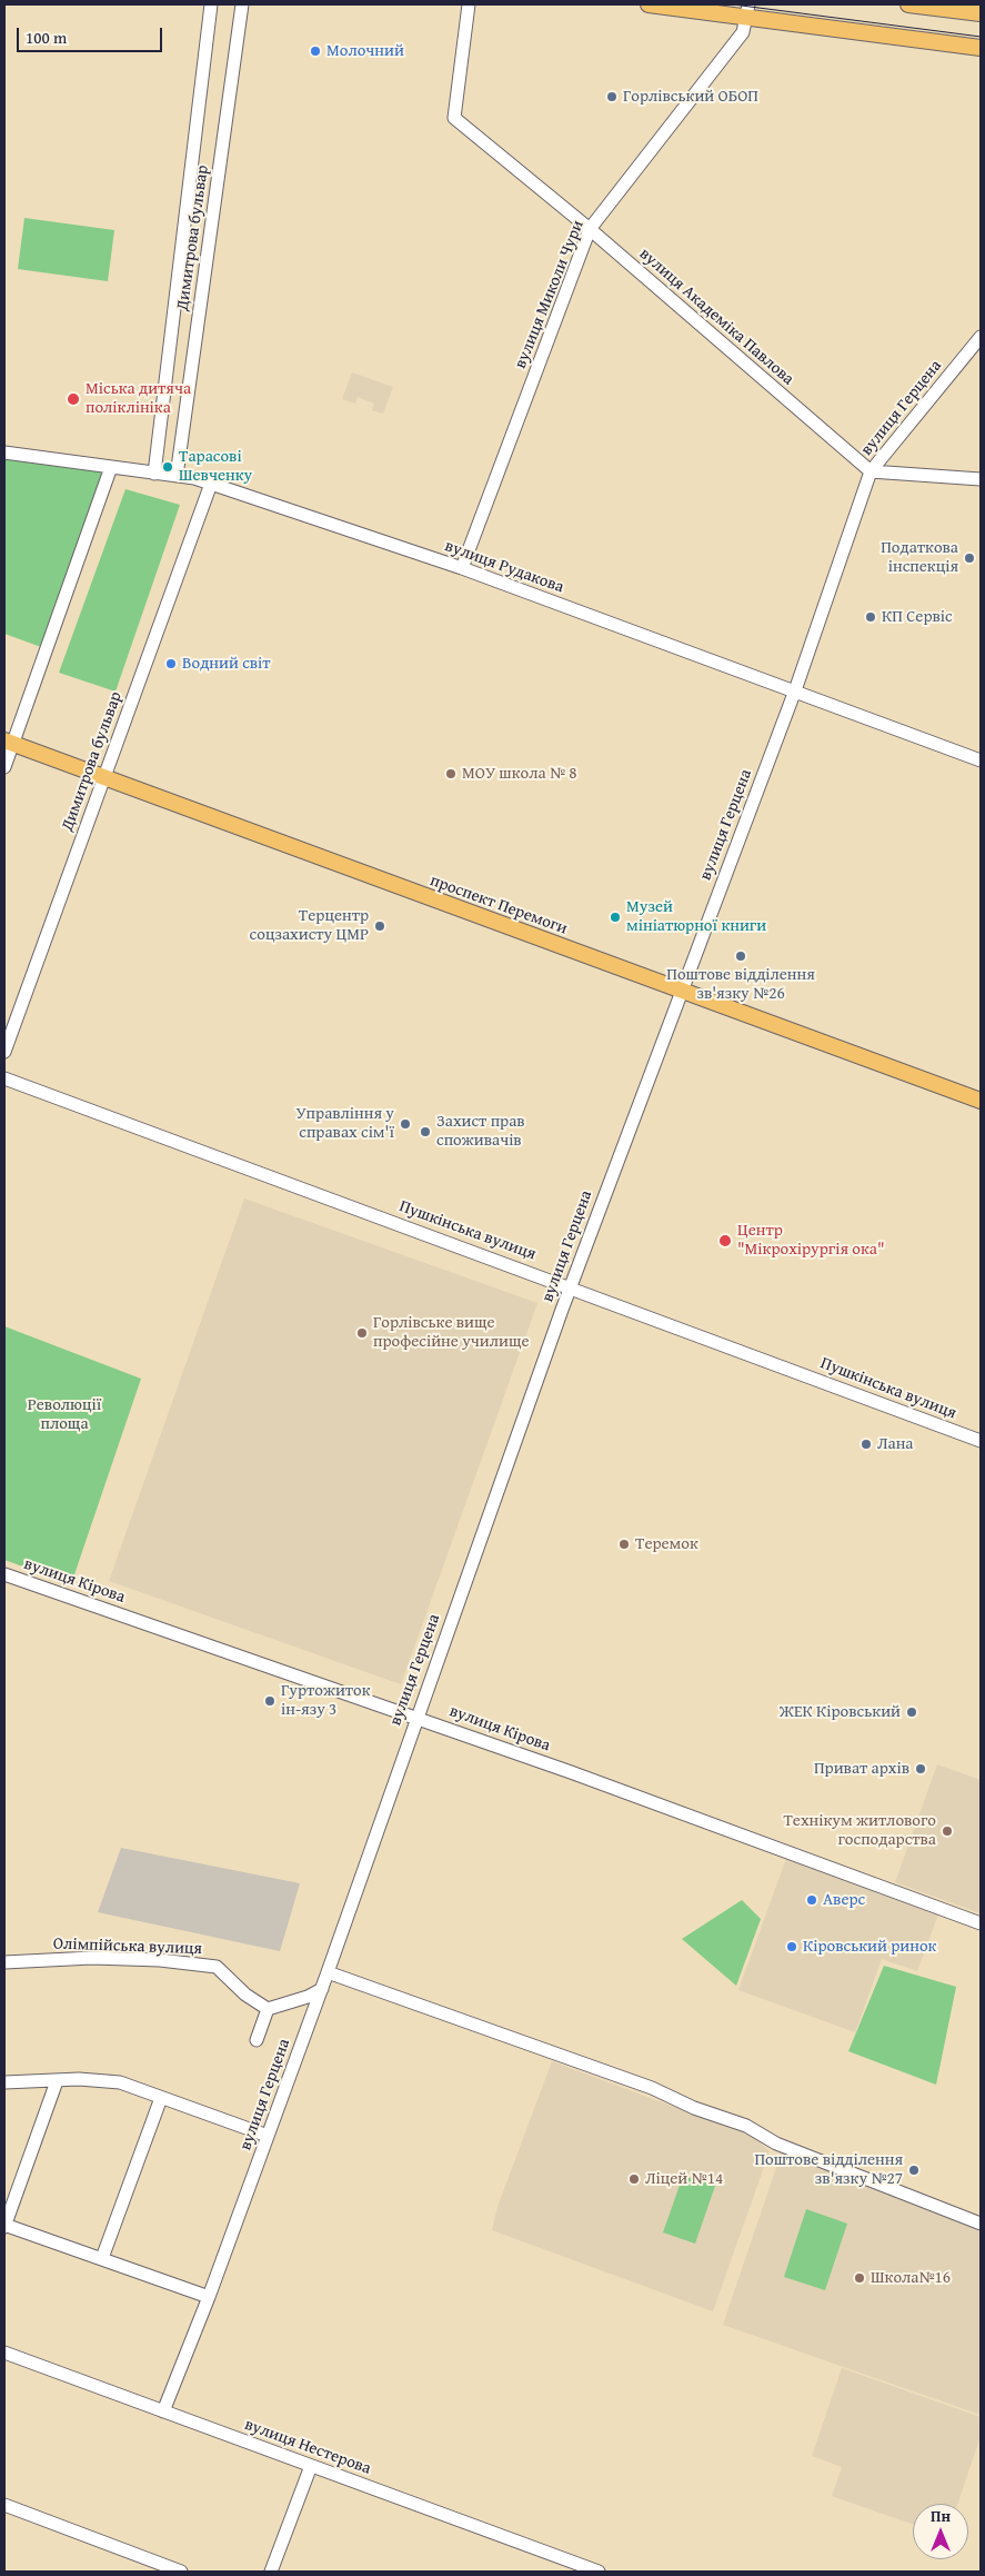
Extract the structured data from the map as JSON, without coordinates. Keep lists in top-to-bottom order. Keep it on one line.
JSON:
{"streets":{"main road":["проспект Перемоги"],"street":["Димитрова бульвар","вулиця Миколи Чури","вулиця Академіка Павлова","вулиця Герцена","вулиця Рудакова","Пушкінська вулиця","вулиця Кірова","Олімпійська вулиця","вулиця Нестерова"]},"crossings":[["Димитрова бульвар","вулиця Рудакова"],["Димитрова бульвар","проспект Перемоги"],["вулиця Миколи Чури","вулиця Академіка Павлова"],["вулиця Миколи Чури","вулиця Рудакова"],["вулиця Академіка Павлова","вулиця Герцена"],["вулиця Герцена","вулиця Рудакова"],["вулиця Герцена","проспект Перемоги"],["вулиця Герцена","Пушкінська вулиця"],["вулиця Герцена","вулиця Кірова"],["вулиця Герцена","вулиця Нестерова"]],"parks":["Революції площа"],"places":["Молочний","Горлівський ОБОП","Міська дитяча поліклініка","Тарасові Шевченку","Податкова інспекція","КП Сервіс","Водний світ","МОУ школа № 8","Музей мініатюрної книги","Терцентр соцзахисту ЦМР","Поштове відділення зв'язку №26","Управління у справах сім'ї","Захист прав споживачів","Центр \"Мікрохірургія ока\"","Горлівське вище професійне училище","Лана","Теремок","Гуртожиток ін-язу 3","ЖЕК Кіровський","Приват архів","Технікум житлового господарства","Аверс","Кіровський ринок","Поштове відділення зв'язку №27","Ліцей №14","Школа№16"],"scale_bar":"100 m","north":"top"}
